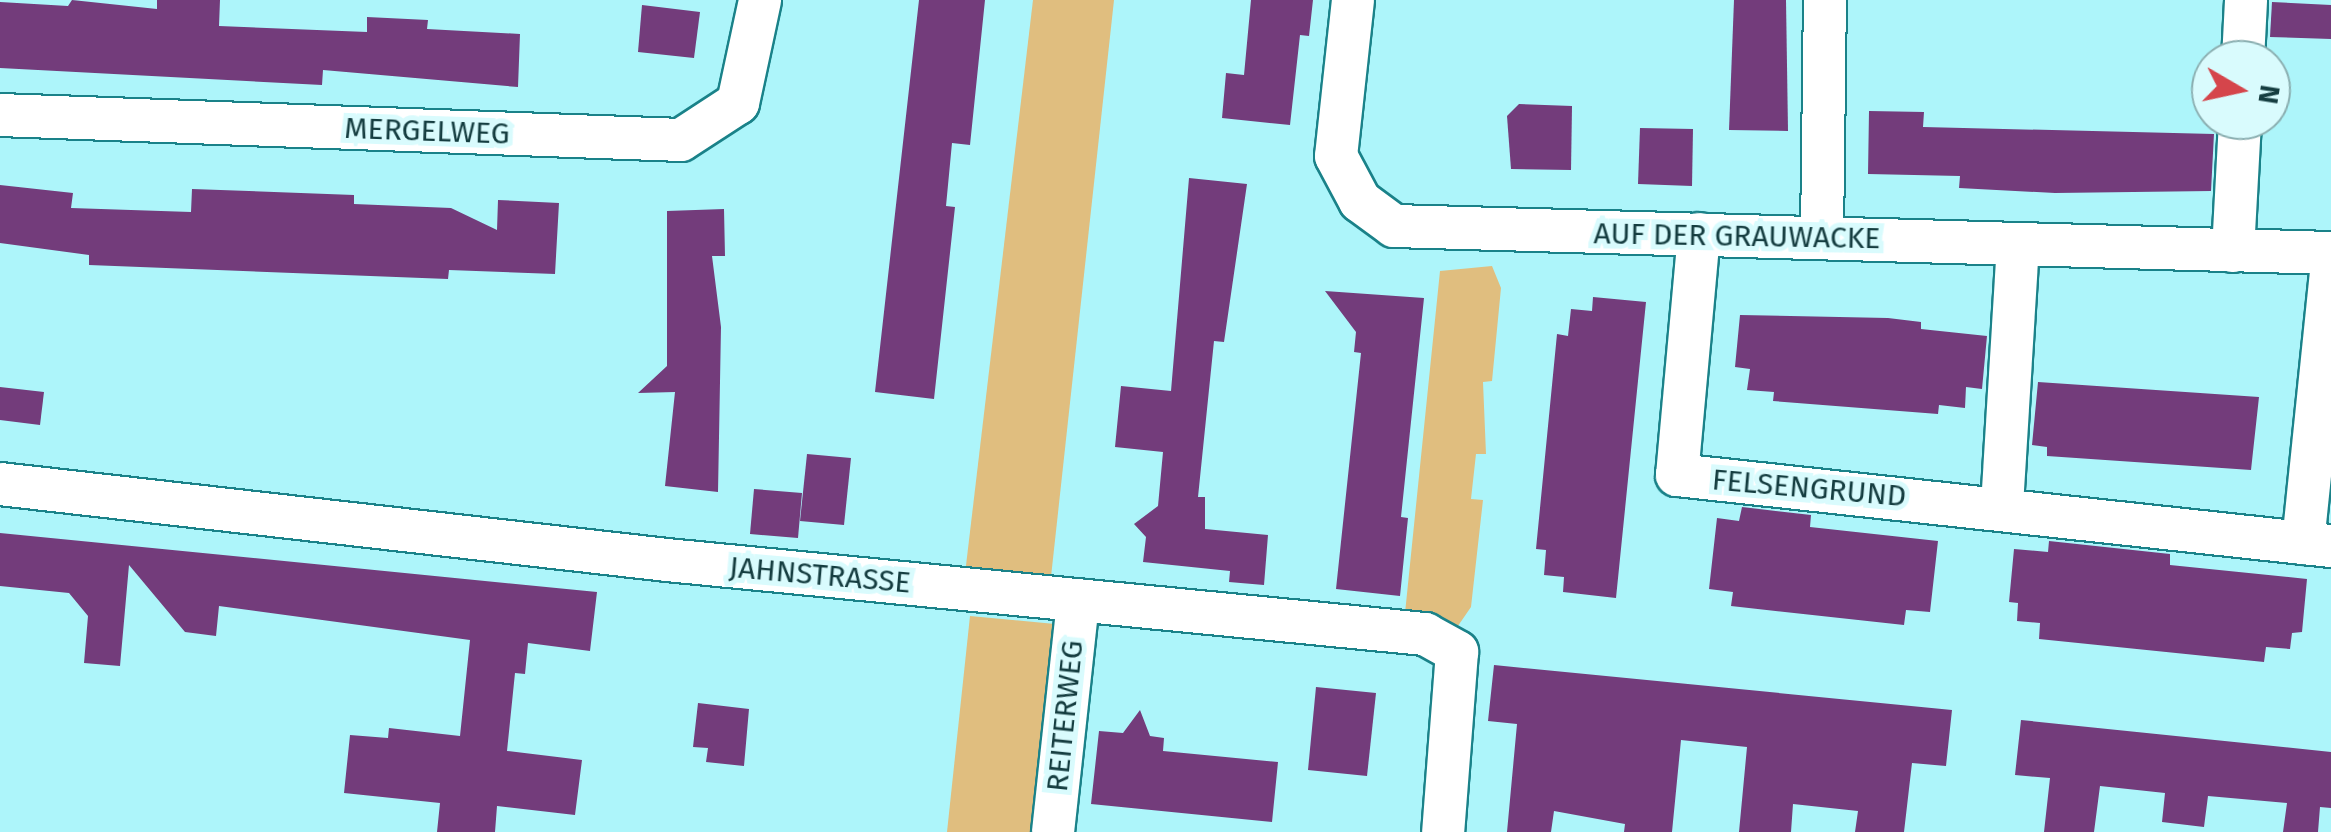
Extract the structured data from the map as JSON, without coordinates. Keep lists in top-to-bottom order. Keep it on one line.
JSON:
{"streets":{"street":["MERGELWEG","AUF DER GRAUWACKE","FELSENGRUND","JAHNSTRASSE","REITERWEG"]},"crossings":[["AUF DER GRAUWACKE","FELSENGRUND"],["JAHNSTRASSE","REITERWEG"]],"north":"right"}
